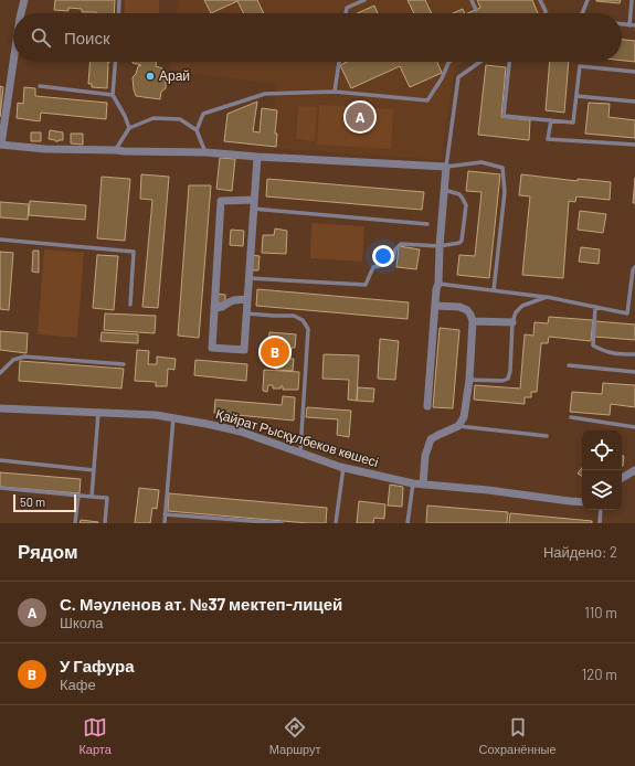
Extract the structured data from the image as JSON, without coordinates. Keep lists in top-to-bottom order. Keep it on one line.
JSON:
{"streets":{"street":["Қайрат Рысқұлбеков көшесі"]},"places":["Арай"],"scale_bar":"50 m","page":{"search":"Поиск","pins":["A","B"],"scale":"50 m","heading":["Рядом","Найдено: 2"],"list":[{"mark":"A","name":"С. Мәуленов ат. №37 мектеп-лицей","note":"Школа","value":"110 m"},{"mark":"B","name":"У Гафура","note":"Кафе","value":"120 m"}],"nav":["Карта","Маршрут","Сохранённые"]}}
